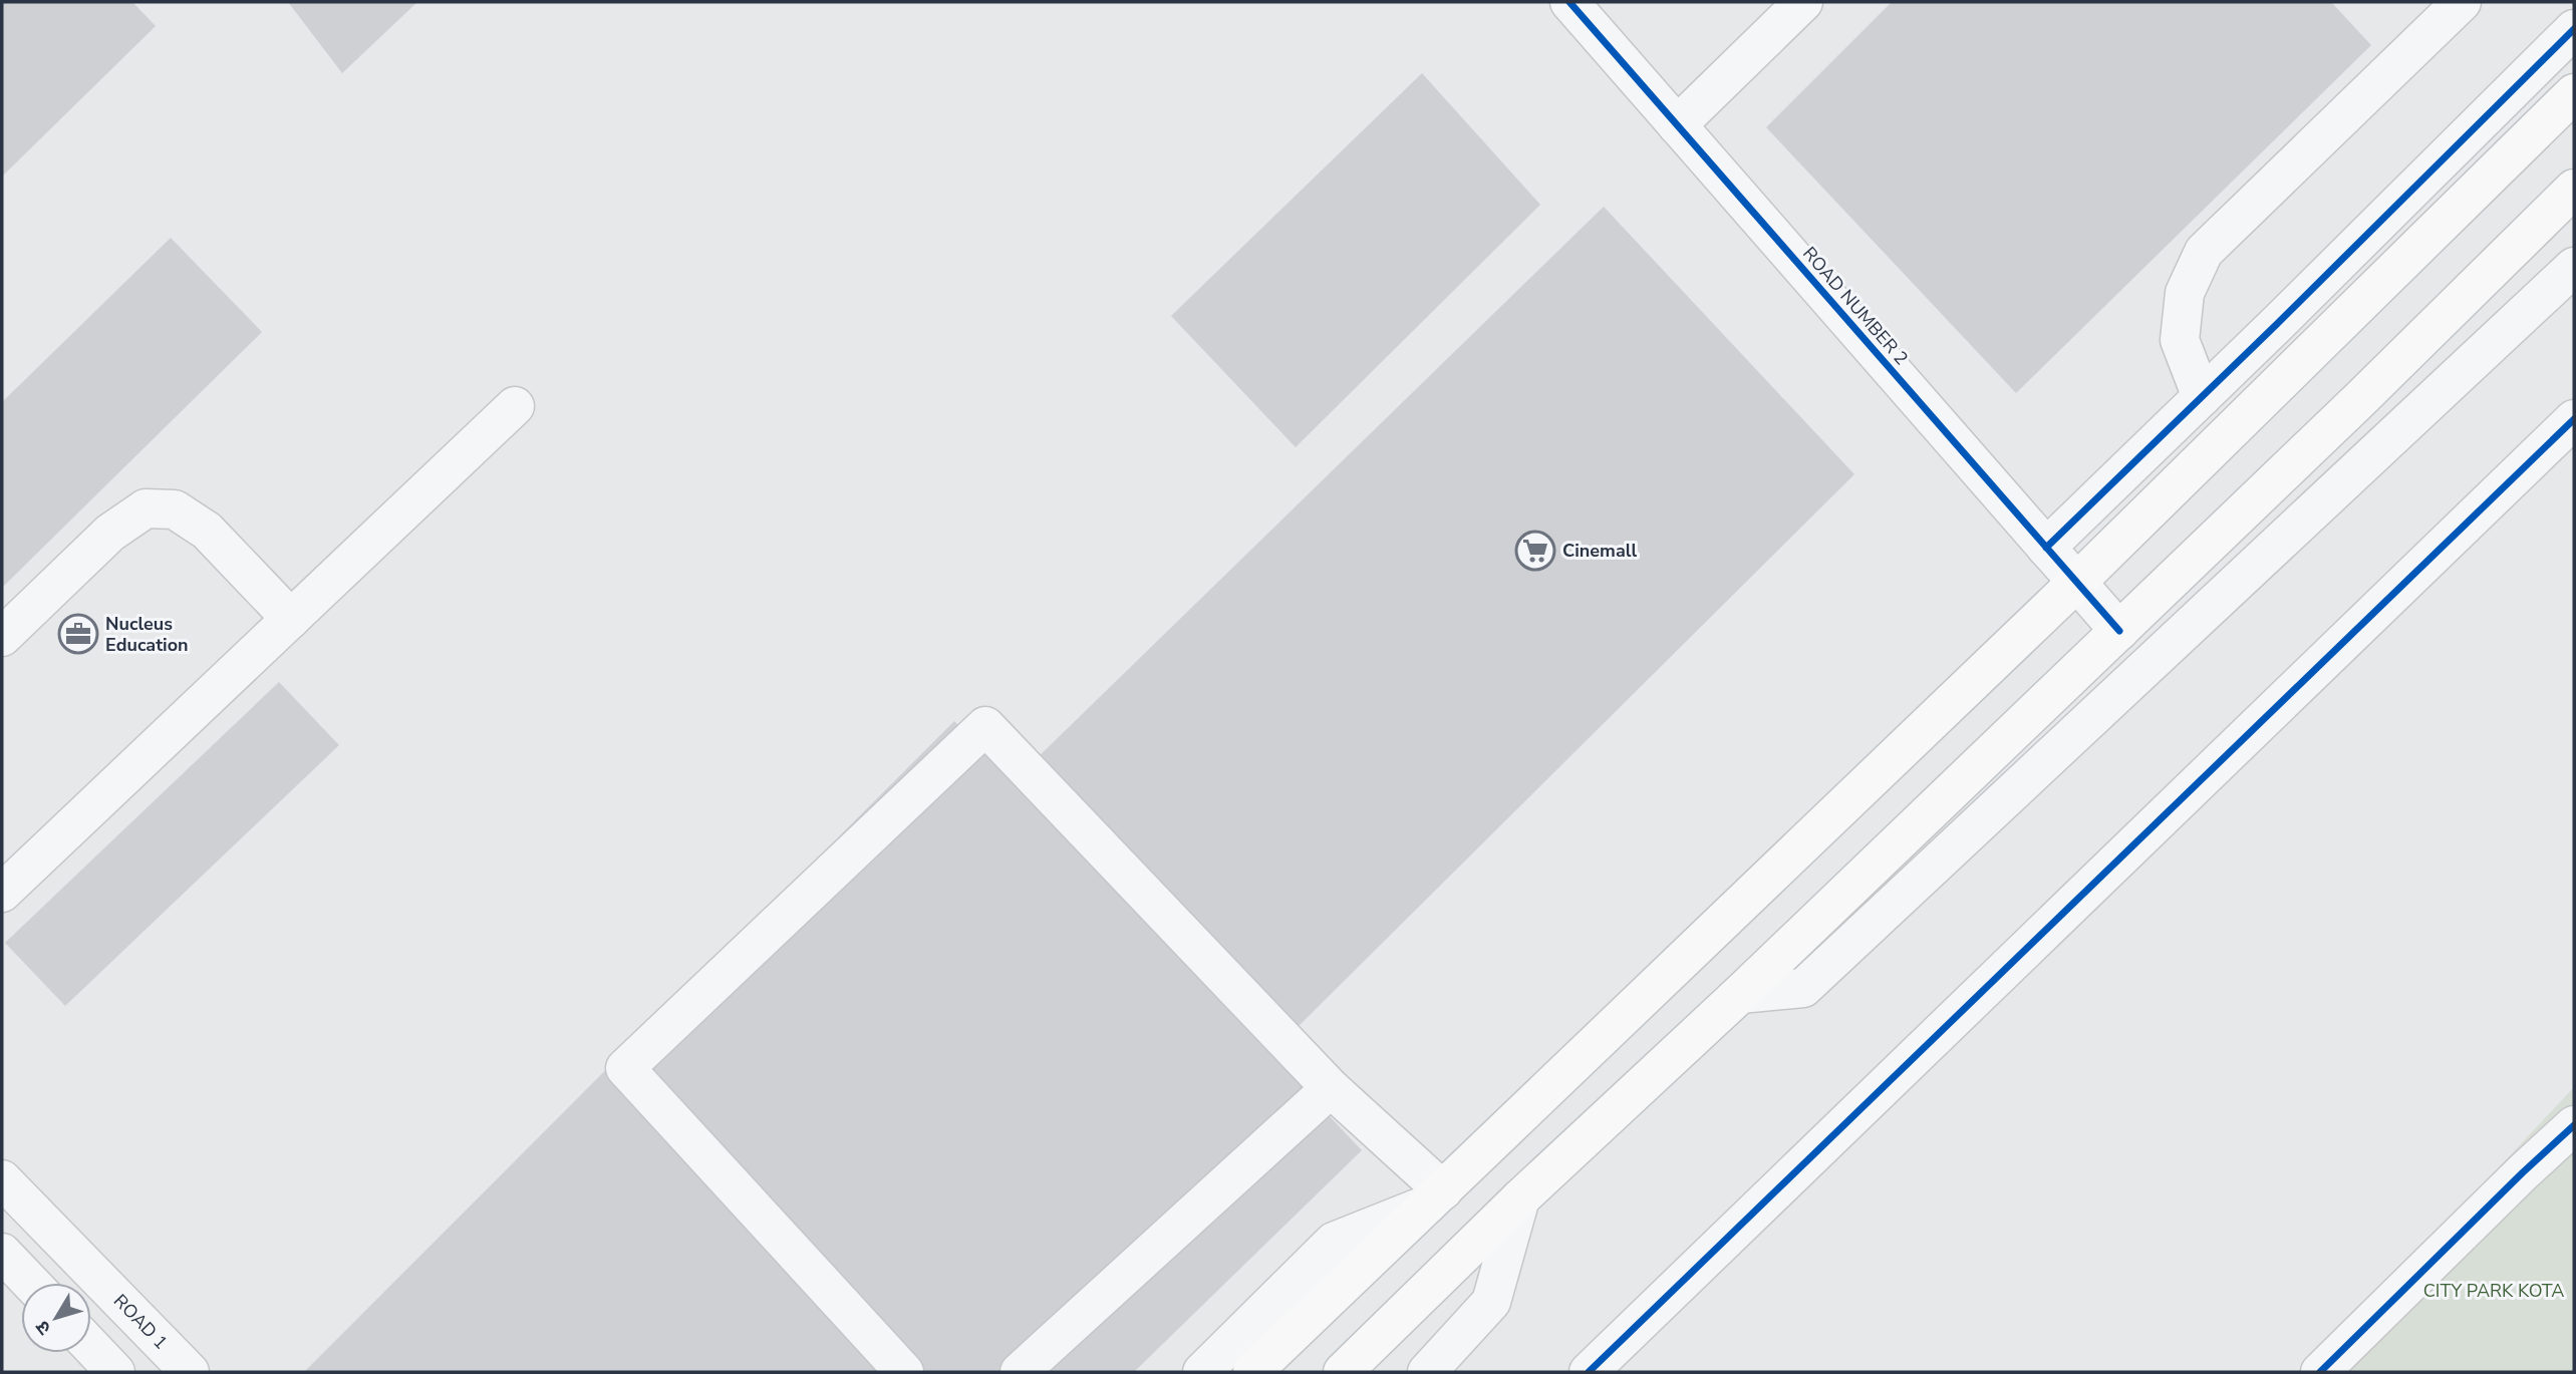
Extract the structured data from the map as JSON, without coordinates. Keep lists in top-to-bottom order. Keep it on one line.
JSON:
{"streets":{"street":["ROAD NUMBER 2","ROAD 1"]},"parks":["CITY PARK KOTA"],"places":{"supermarket":["Cinemall"],"office":["Nucleus Education"]},"north":"bottom left"}
